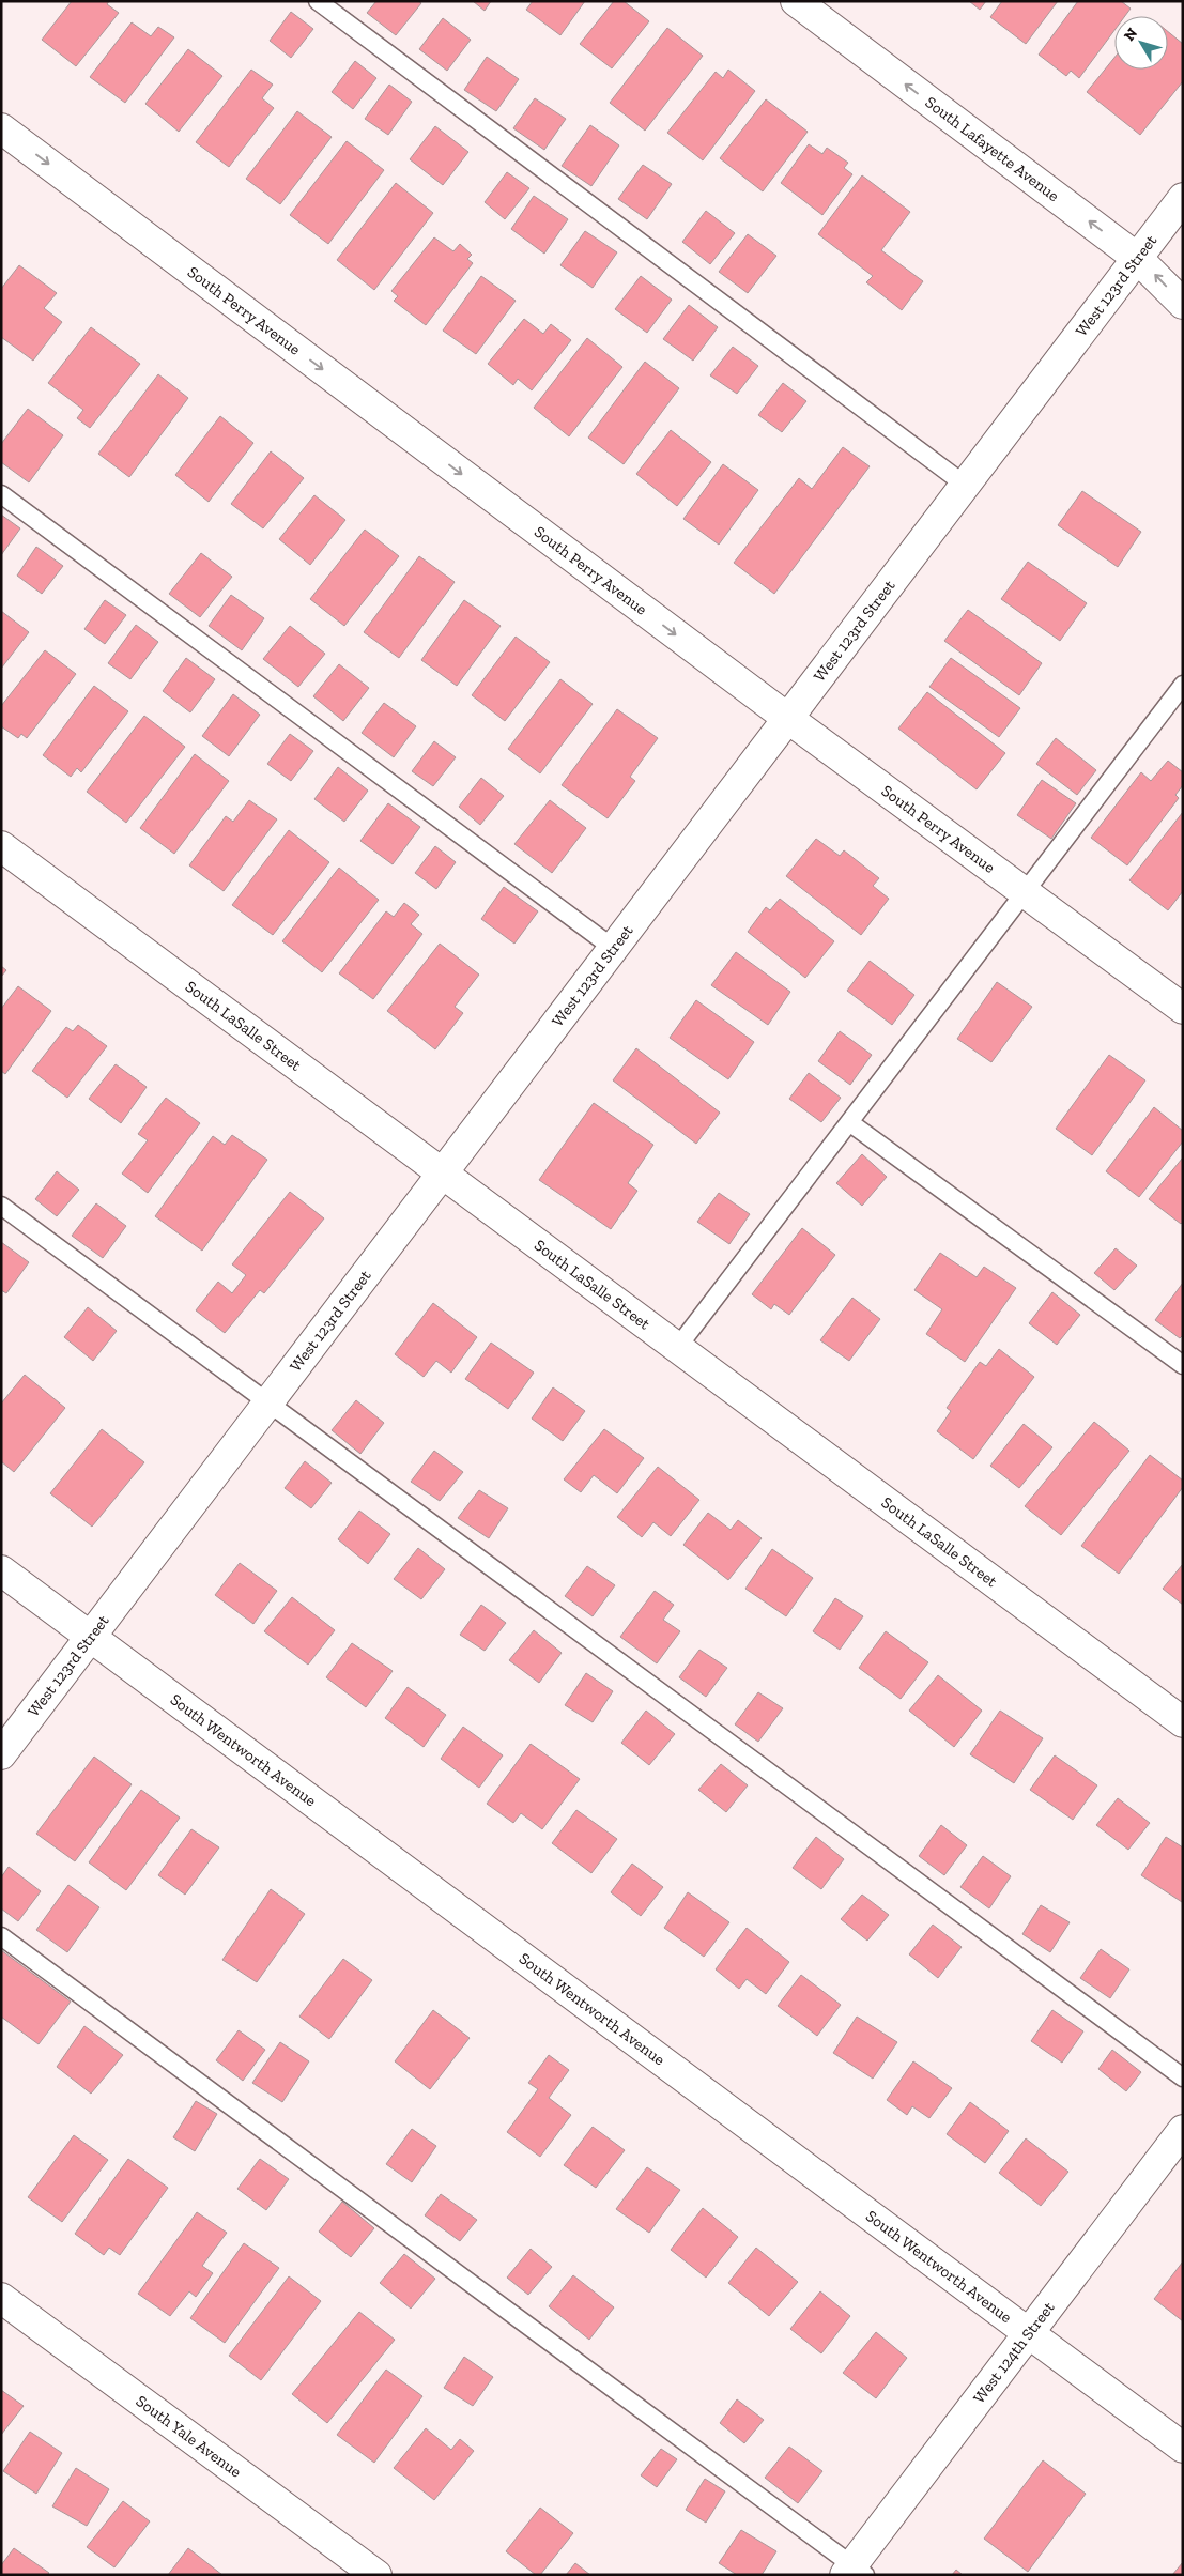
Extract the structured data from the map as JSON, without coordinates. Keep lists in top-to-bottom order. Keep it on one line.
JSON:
{"streets":{"street":["South Lafayette Avenue","West 123rd Street","South Perry Avenue","South LaSalle Street","South Wentworth Avenue","West 124th Street","South Yale Avenue"]},"crossings":[["South Lafayette Avenue","West 123rd Street"],["West 123rd Street","South Perry Avenue"],["West 123rd Street","South LaSalle Street"],["West 123rd Street","South Wentworth Avenue"],["South Wentworth Avenue","West 124th Street"]],"one_way":["South Lafayette Avenue","South Perry Avenue"],"north":"top left"}
